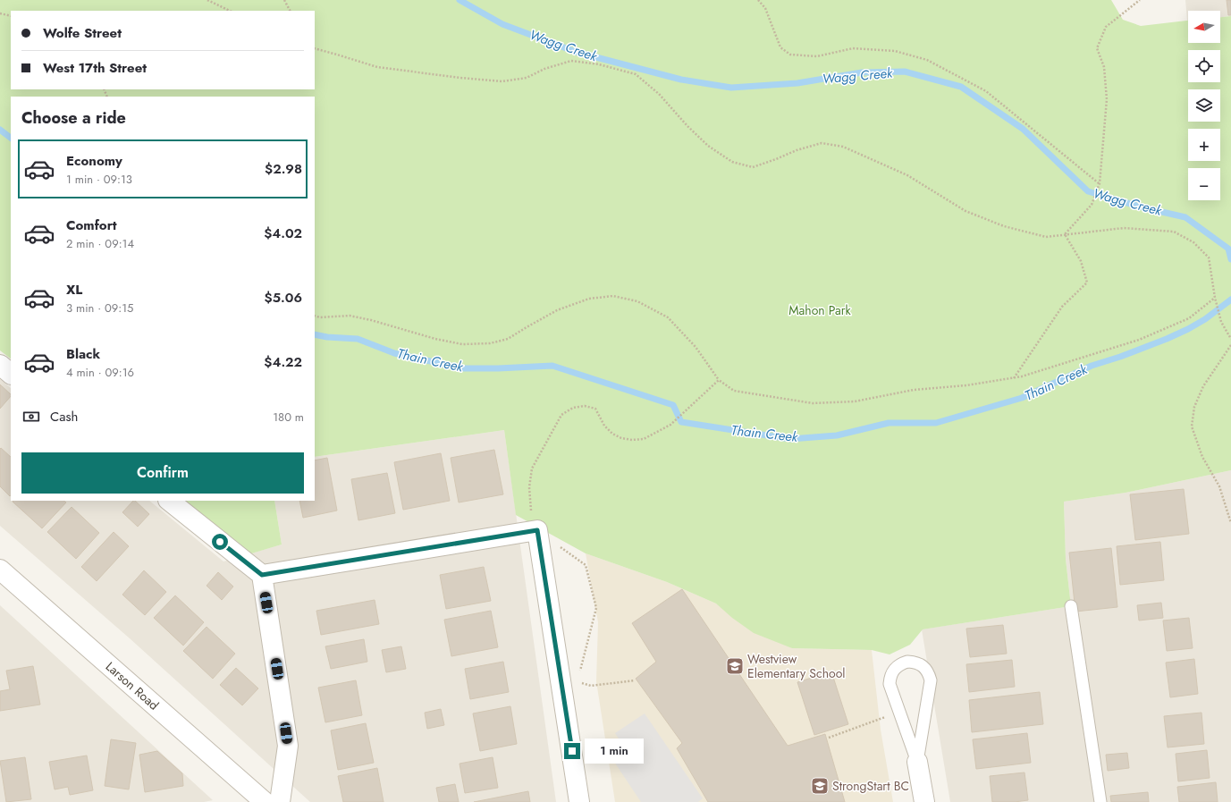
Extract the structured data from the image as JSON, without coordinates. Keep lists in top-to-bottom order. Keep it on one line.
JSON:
{"streets":{"street":["Larson Road"]},"water":["Wagg Creek","Thain Creek"],"parks":["Mahon Park"],"places":{"school or university":["Westview Elementary School","StrongStart BC"]},"north":"left","page":{"map_buttons":["+","−"],"banner":["Wolfe Street","West 17th Street"],"heading":"Choose a ride","list":[{"name":"Economy","note":"1 min · 09:13","value":"$2.98"},{"name":"Comfort","note":"2 min · 09:14","value":"$4.02"},{"name":"XL","note":"3 min · 09:15","value":"$5.06"},{"name":"Black","note":"4 min · 09:16","value":"$4.22"}],"pay":["Cash","180 m"],"buttons":"Confirm","bubble":"1 min"}}
